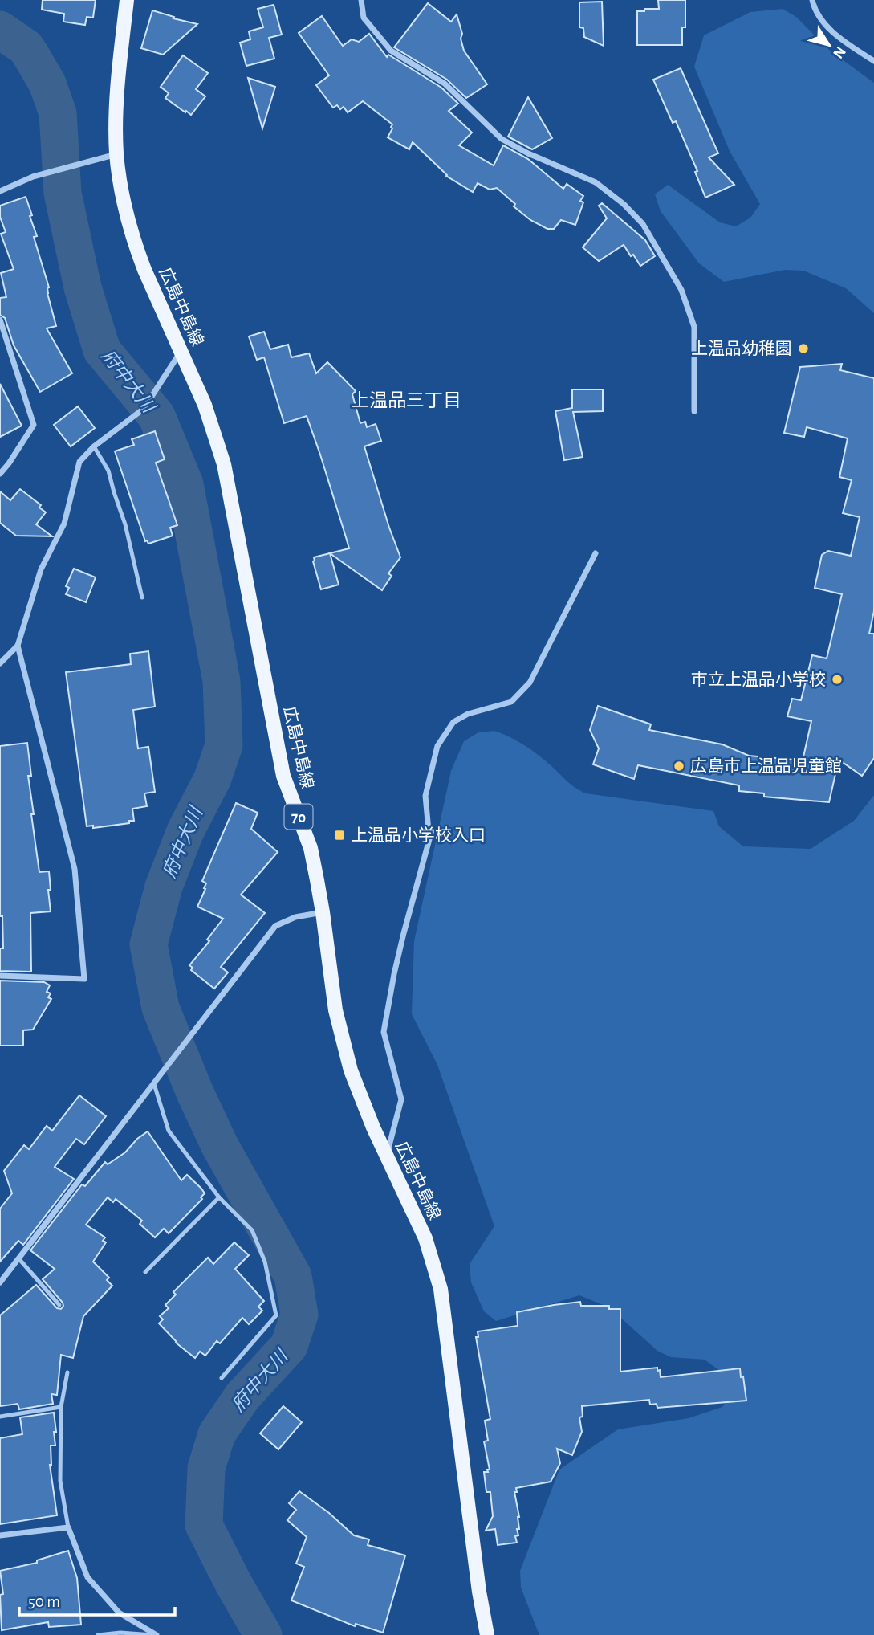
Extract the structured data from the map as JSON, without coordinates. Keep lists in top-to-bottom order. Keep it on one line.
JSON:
{"streets":{"main road":["広島中島線","70"]},"districts":["上温品三丁目"],"water":["府中大川"],"places":{"other":["上温品幼稚園","市立上温品小学校","広島市上温品児童館"],"transit":["上温品小学校入口"]},"scale_bar":"50 m","north":"bottom right"}
